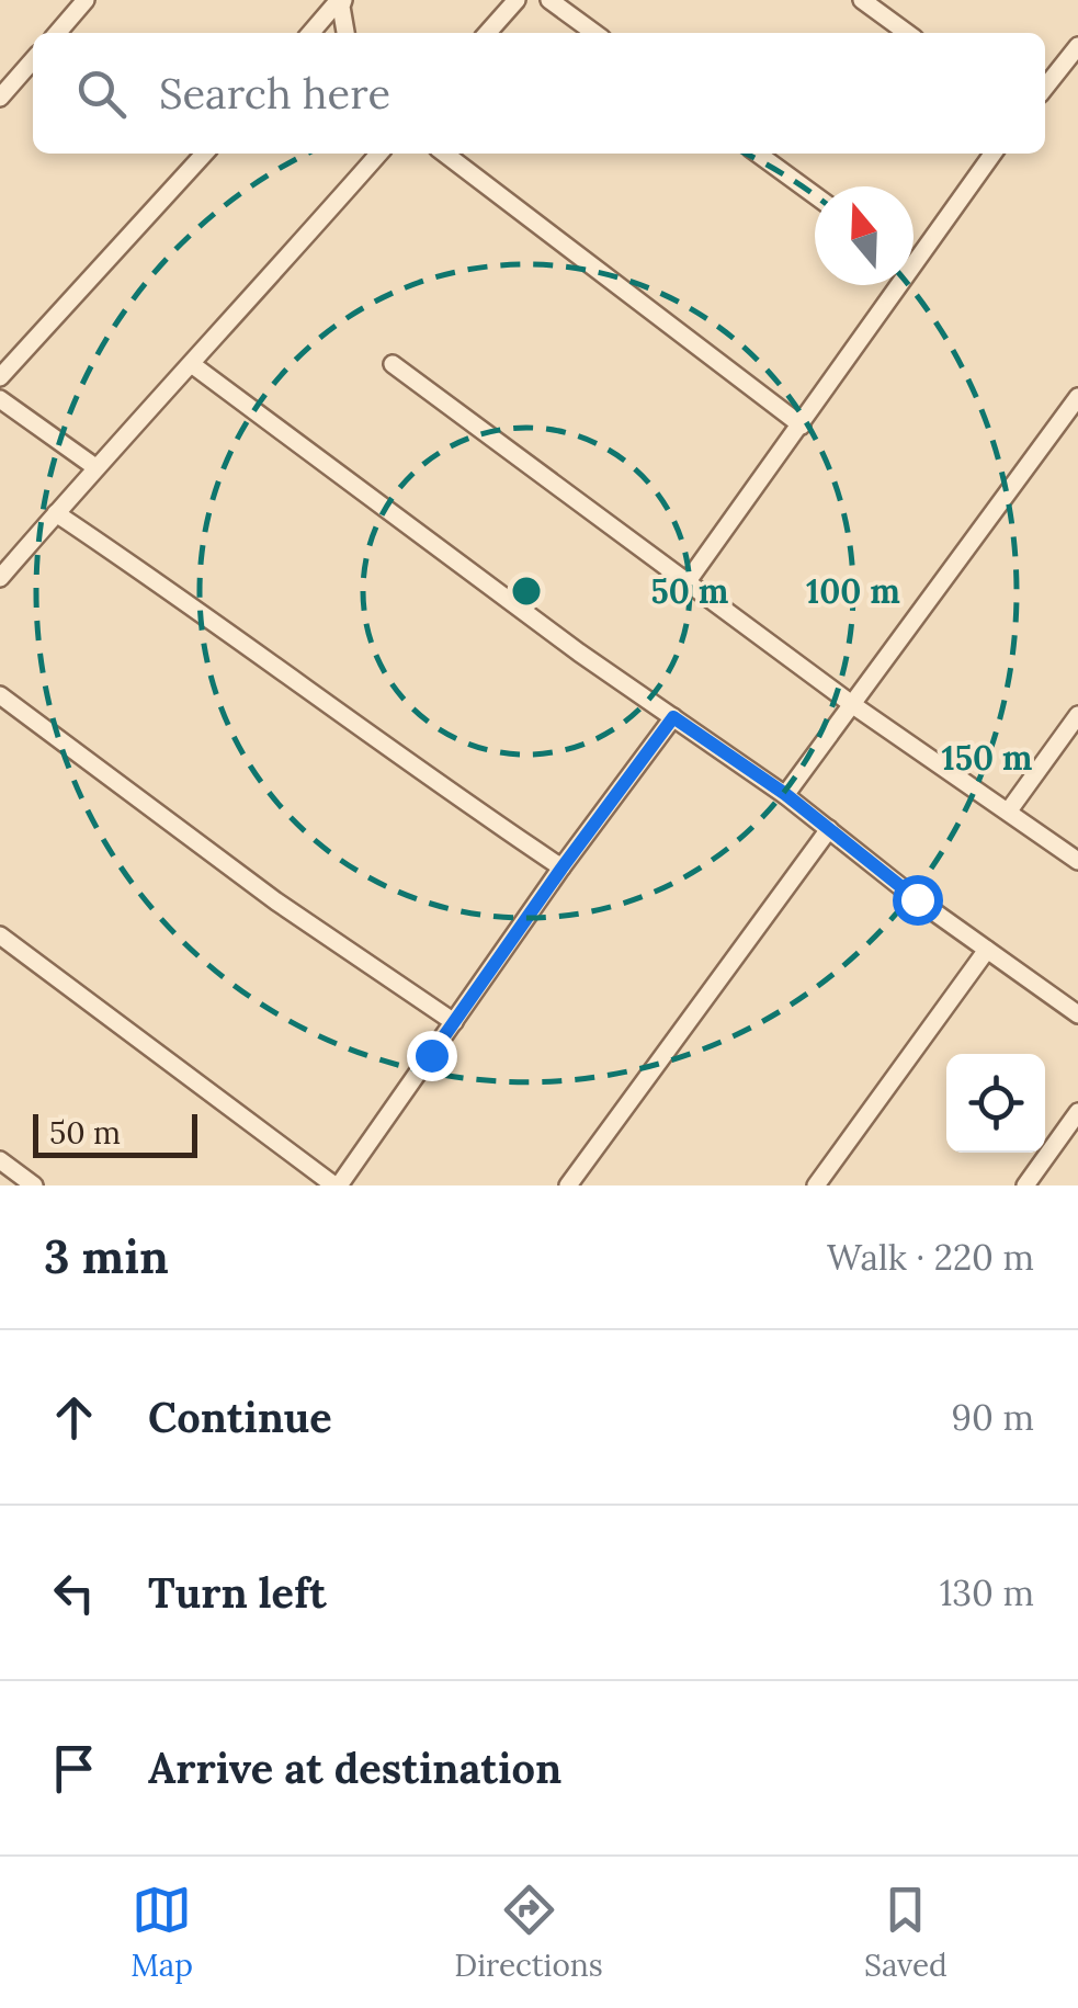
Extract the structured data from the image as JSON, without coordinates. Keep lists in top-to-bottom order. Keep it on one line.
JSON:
{"scale_bar":"50 m","north":"top","page":{"search":"Search here","scale":"50 m","heading":["3 min","Walk · 220 m"],"list":[["Continue","90 m"],["Turn left","130 m"],"Arrive at destination"],"nav":["Map","Directions","Saved"]},"rings":["50 m","100 m","150 m"]}
